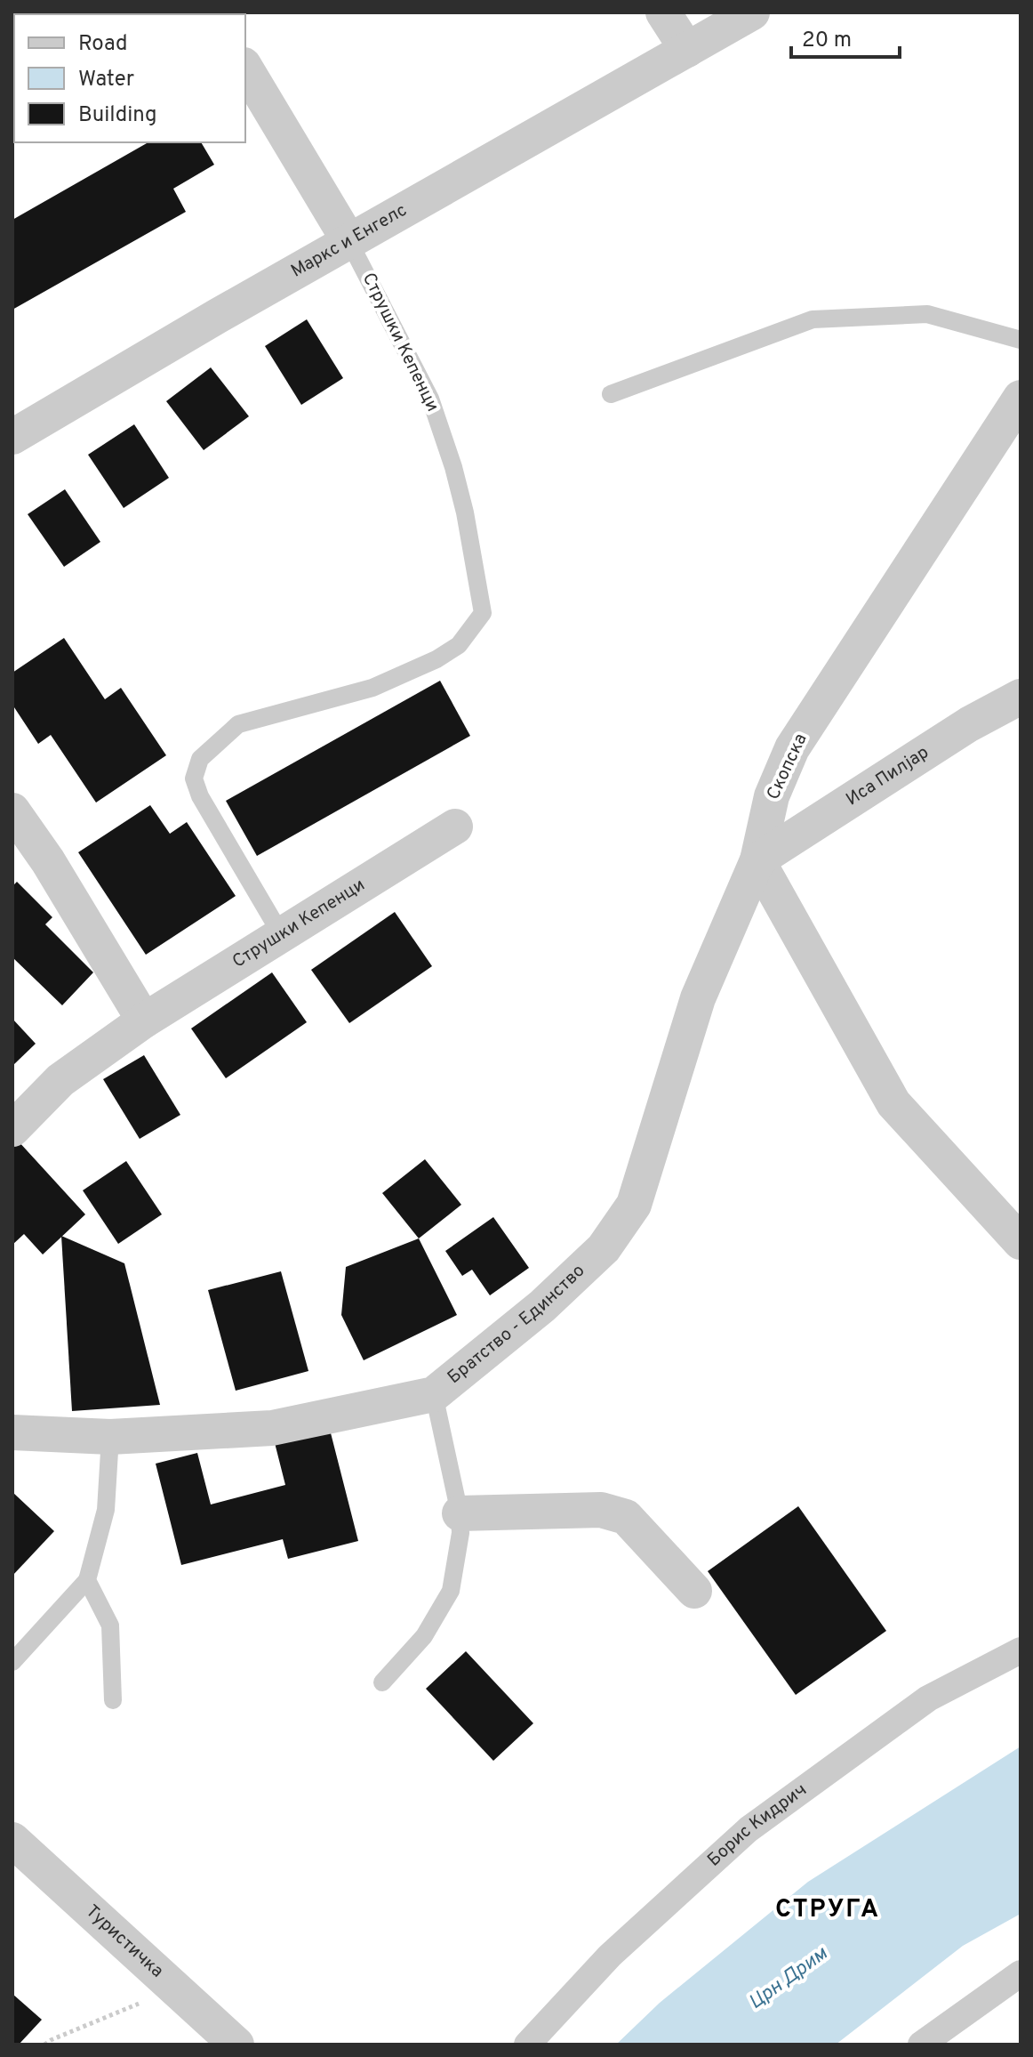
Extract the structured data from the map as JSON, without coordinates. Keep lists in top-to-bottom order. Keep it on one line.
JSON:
{"streets":{"street":["Маркс и Енгелс","Струшки Кепенци","Скопска","Иса Пилјар","Братство - Единство","Борис Кидрич","Туристичка"]},"crossings":[["Маркс и Енгелс","Струшки Кепенци"],["Скопска","Иса Пилјар"],["Скопска","Братство - Единство"],["Иса Пилјар","Братство - Единство"]],"districts":["СТРУГА"],"water":["Црн Дрим"],"legend":["Road","Water","Building"],"scale_bar":"20 m"}
